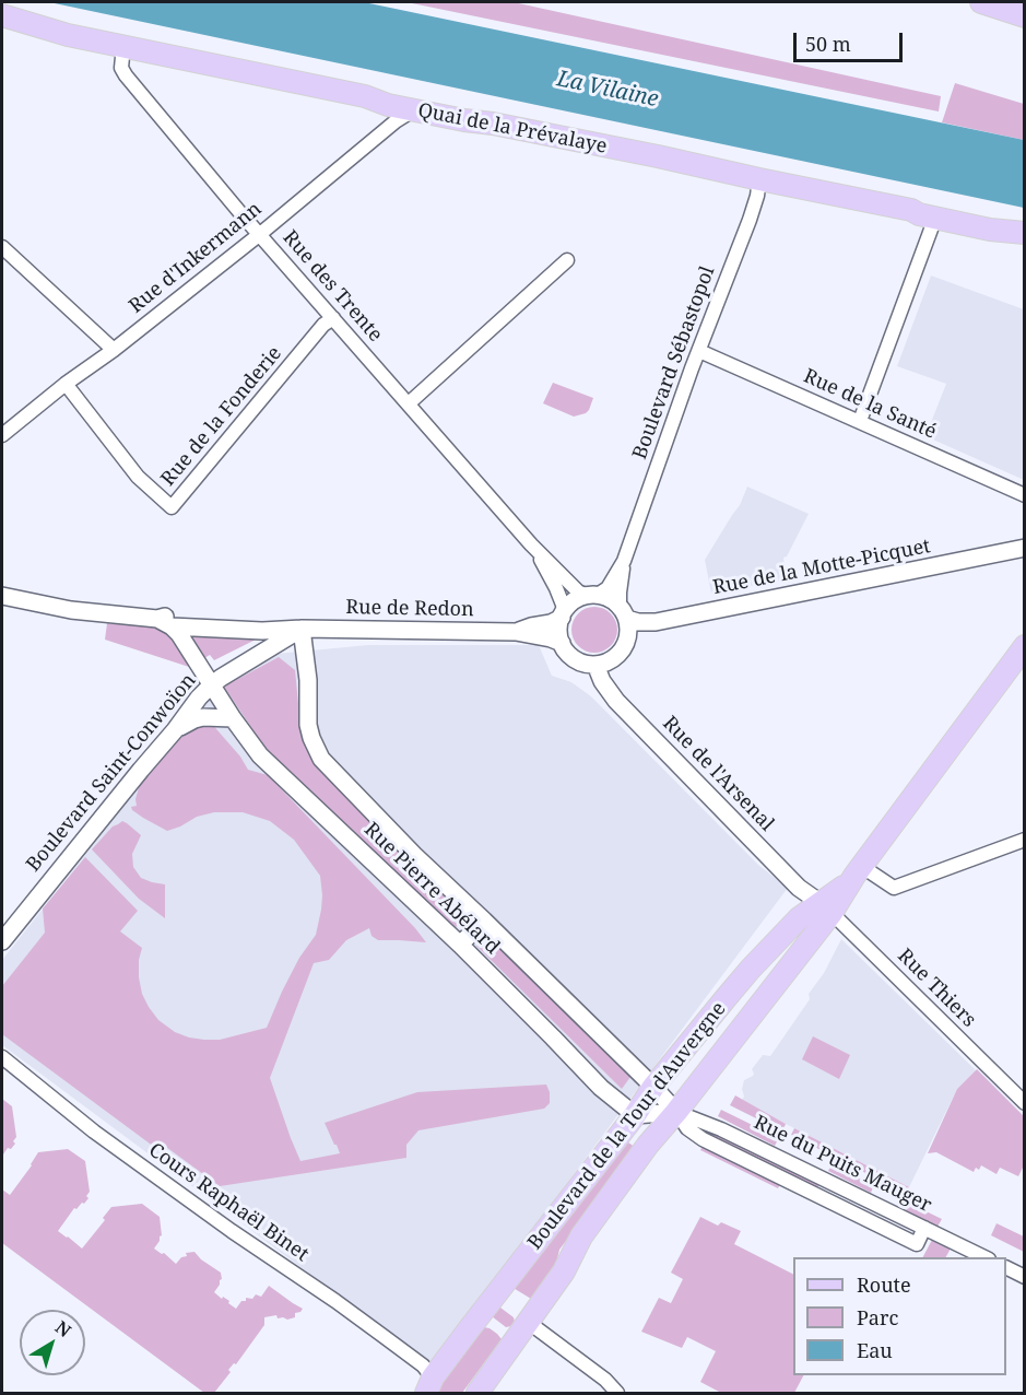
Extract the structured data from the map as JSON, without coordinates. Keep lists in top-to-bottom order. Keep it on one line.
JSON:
{"streets":{"main road":["Quai de la Prévalaye","Boulevard de la Tour d'Auvergne"],"street":["Rue d'Inkermann","Rue des Trente","Boulevard Sébastopol","Rue de la Santé","Rue de la Fonderie","Rue de la Motte-Picquet","Rue de Redon","Boulevard Saint-Conwoïon","Rue de l'Arsenal","Rue Pierre Abélard","Rue Thiers","Rue du Puits Mauger","Cours Raphaël Binet"]},"crossings":[["Quai de la Prévalaye","Rue d'Inkermann"],["Quai de la Prévalaye","Rue des Trente"],["Quai de la Prévalaye","Boulevard Sébastopol"],["Rue d'Inkermann","Rue des Trente"],["Rue d'Inkermann","Rue de la Fonderie"],["Rue des Trente","Boulevard Sébastopol"],["Rue des Trente","Rue de la Fonderie"],["Rue des Trente","Rue de la Motte-Picquet"],["Rue des Trente","Rue de Redon"],["Rue des Trente","Rue de l'Arsenal"],["Boulevard Sébastopol","Rue de la Santé"],["Boulevard Sébastopol","Rue de la Motte-Picquet"],["Boulevard Sébastopol","Rue de Redon"],["Boulevard Sébastopol","Rue de l'Arsenal"],["Rue de la Motte-Picquet","Rue de Redon"],["Rue de la Motte-Picquet","Rue de l'Arsenal"],["Rue de Redon","Boulevard Saint-Conwoïon"],["Rue de Redon","Rue de l'Arsenal"],["Rue de Redon","Rue Pierre Abélard"],["Boulevard Saint-Conwoïon","Rue Pierre Abélard"],["Rue de l'Arsenal","Rue Thiers"],["Rue de l'Arsenal","Boulevard de la Tour d'Auvergne"],["Rue Pierre Abélard","Boulevard de la Tour d'Auvergne"],["Rue Pierre Abélard","Rue du Puits Mauger"],["Rue Thiers","Boulevard de la Tour d'Auvergne"],["Boulevard de la Tour d'Auvergne","Rue du Puits Mauger"],["Boulevard de la Tour d'Auvergne","Cours Raphaël Binet"]],"water":["La Vilaine"],"legend":["Route","Parc","Eau"],"scale_bar":"50 m","north":"top right"}
